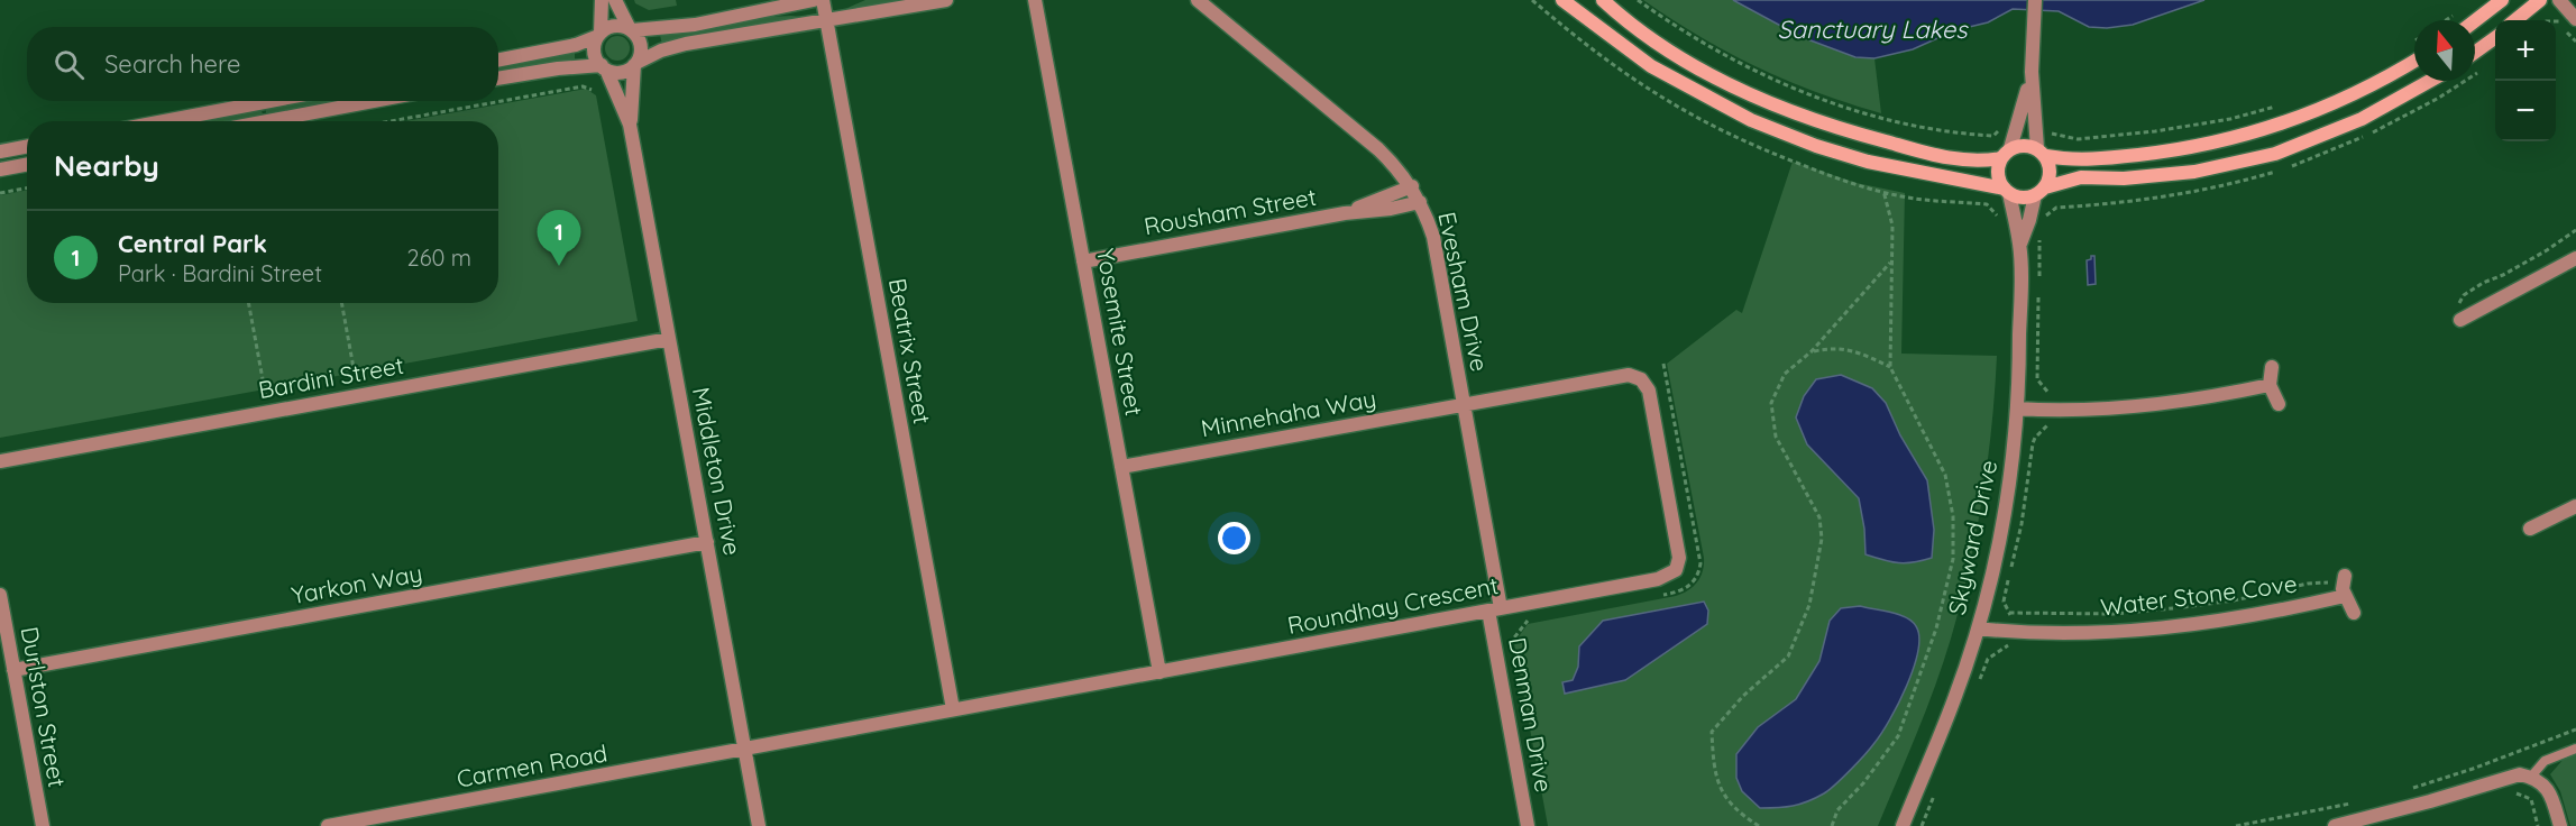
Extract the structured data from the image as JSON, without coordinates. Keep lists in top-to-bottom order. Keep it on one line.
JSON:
{"streets":{"street":["Rousham Street","Evesham Drive","Yosemite Street","Beatrix Street","Bardini Street","Minnehaha Way","Middleton Drive","Skyward Drive","Yarkon Way","Water Stone Cove","Roundhay Crescent","Durlston Street","Denman Drive","Carmen Road"]},"crossings":[["Rousham Street","Evesham Drive"],["Rousham Street","Yosemite Street"],["Evesham Drive","Minnehaha Way"],["Evesham Drive","Roundhay Crescent"],["Evesham Drive","Denman Drive"],["Yosemite Street","Minnehaha Way"],["Yosemite Street","Roundhay Crescent"],["Beatrix Street","Roundhay Crescent"],["Bardini Street","Middleton Drive"],["Minnehaha Way","Roundhay Crescent"],["Middleton Drive","Yarkon Way"],["Middleton Drive","Roundhay Crescent"],["Middleton Drive","Carmen Road"],["Skyward Drive","Water Stone Cove"],["Yarkon Way","Durlston Street"],["Roundhay Crescent","Denman Drive"],["Roundhay Crescent","Carmen Road"]],"water":["Sanctuary Lakes"],"north":"top","page":{"map_buttons":["+","−"],"search":"Search here","heading":"Nearby","list":[{"mark":"1","name":"Central Park","note":"Park · Bardini Street","value":"260 m"}],"pins":"1"}}
